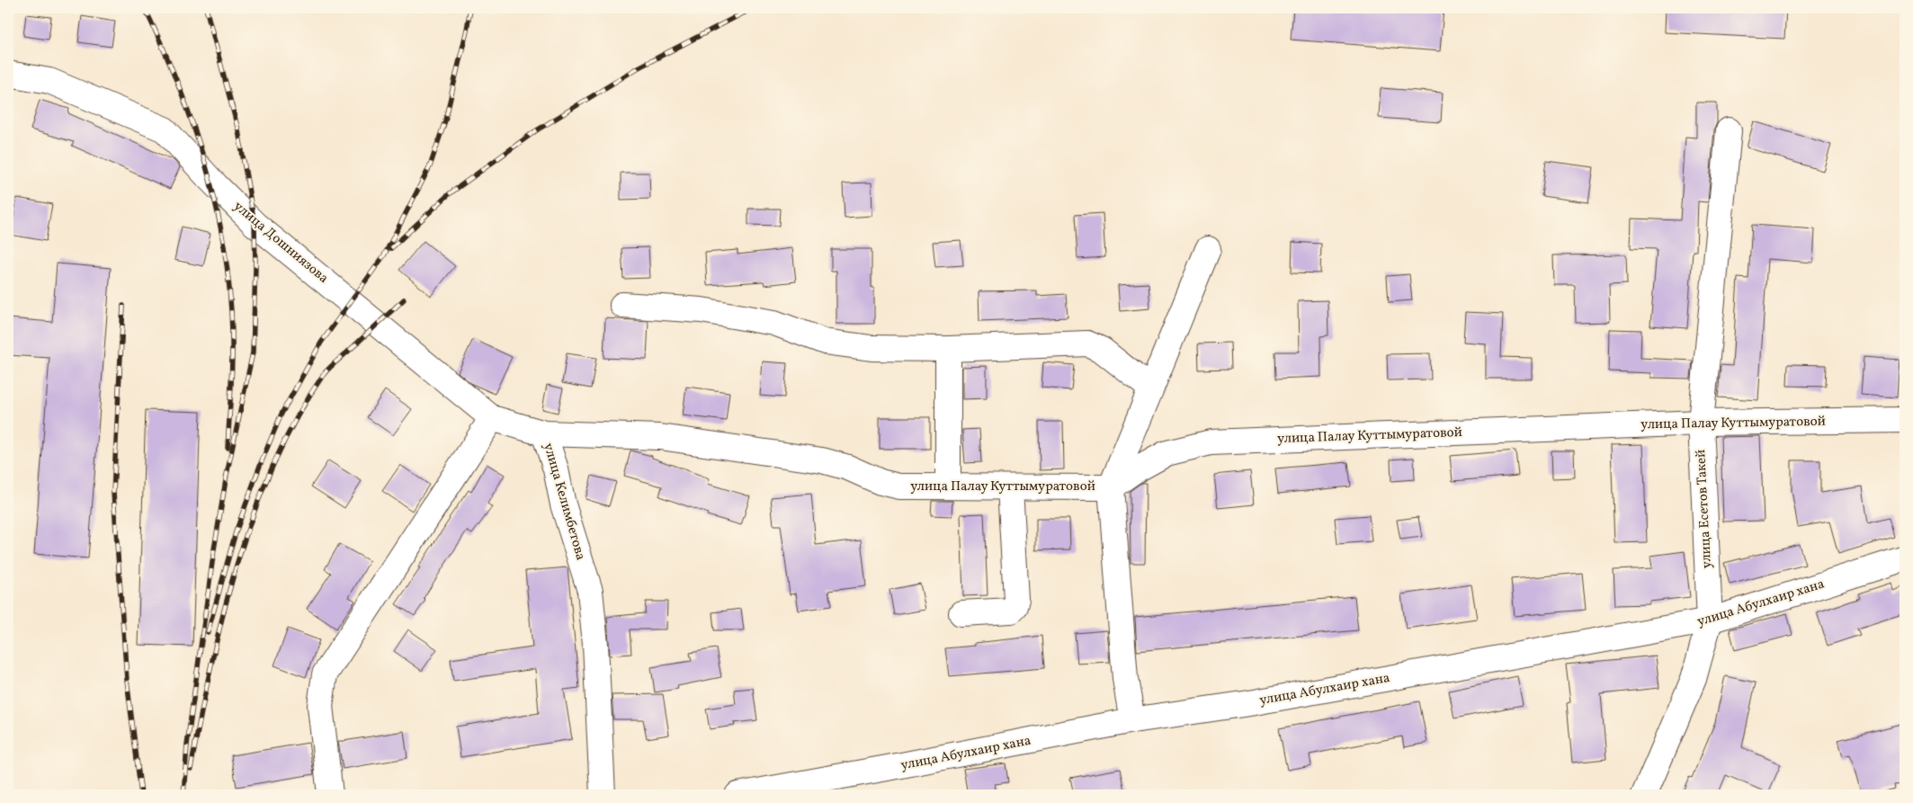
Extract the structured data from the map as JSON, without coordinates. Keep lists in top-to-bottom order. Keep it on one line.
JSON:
{"streets":{"street":["улица Дошниязова","улица Палау Куттымуратовой","улица Келимбетова","улица Есетов Такей","улица Абулхаир хана"]},"crossings":[["улица Дошниязова","улица Келимбетова"],["улица Палау Куттымуратовой","улица Келимбетова"],["улица Палау Куттымуратовой","улица Есетов Такей"],["улица Есетов Такей","улица Абулхаир хана"]]}
